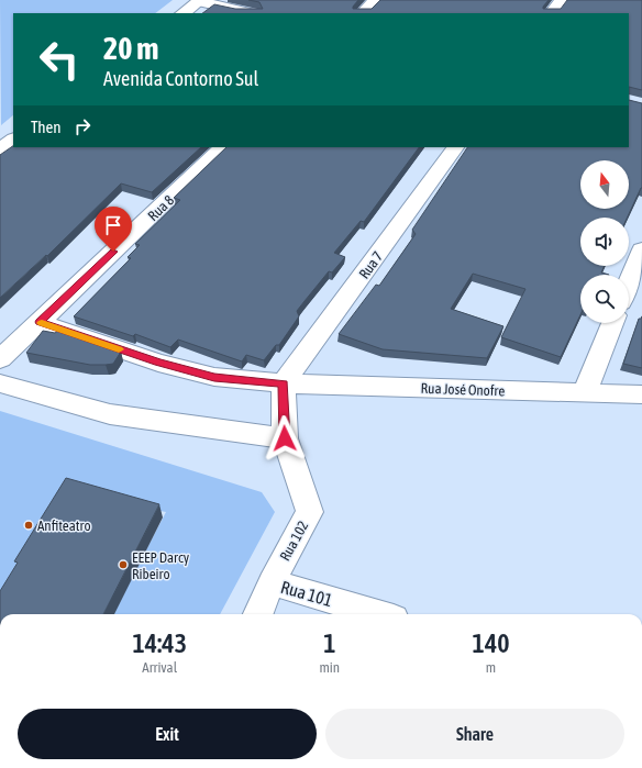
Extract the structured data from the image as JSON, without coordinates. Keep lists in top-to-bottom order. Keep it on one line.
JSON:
{"streets":{"street":["Rua 8","Rua 7","Rua José Onofre","Rua 102","Rua 101"]},"crossings":[["Rua 8","Rua José Onofre"],["Rua 7","Rua José Onofre"],["Rua 7","Rua 102"],["Rua José Onofre","Rua 102"],["Rua 102","Rua 101"]],"places":["Anfiteatro","EEEP Darcy Ribeiro"],"north":"top","page":{"turn":["20 m","Avenida Contorno Sul"],"then":"Then","eta":["14:43","Arrival","1","min","140","m"],"buttons":["Exit","Share"]}}
